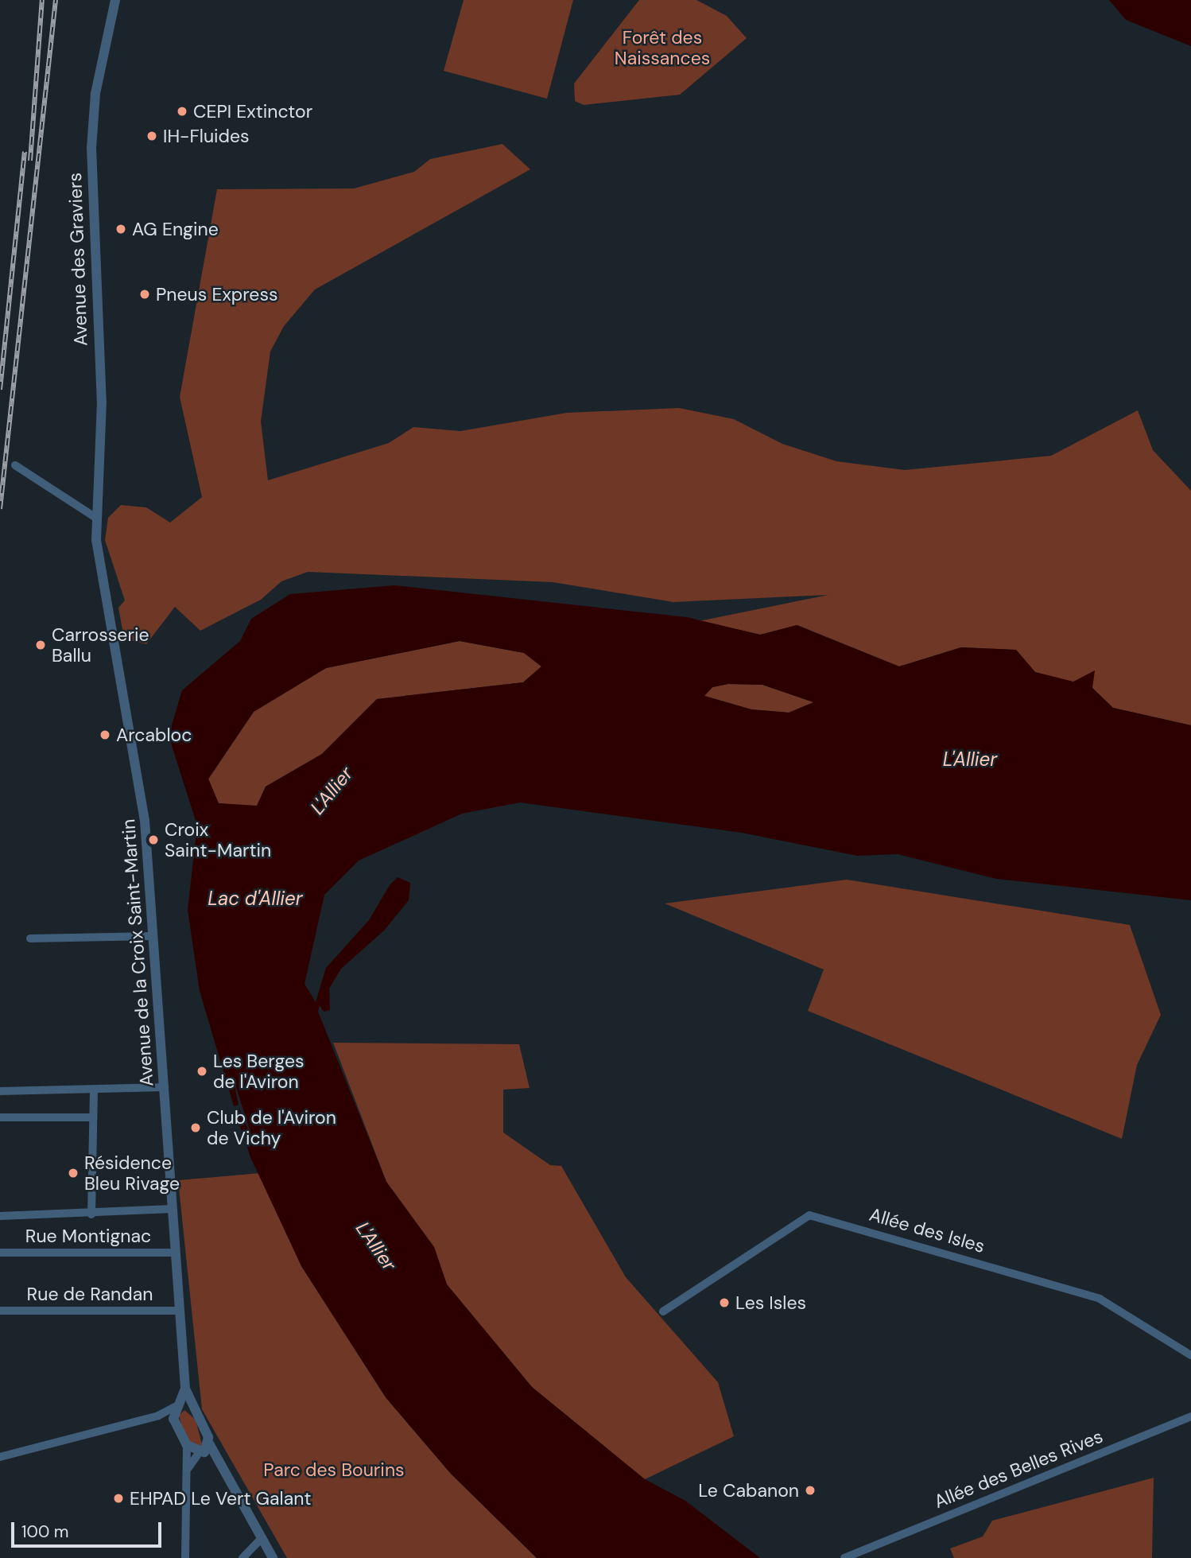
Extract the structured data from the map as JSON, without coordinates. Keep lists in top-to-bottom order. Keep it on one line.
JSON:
{"streets":{"street":["Avenue des Graviers","Avenue de la Croix Saint-Martin","Allée des Isles","Rue Montignac","Rue de Randan","Allée des Belles Rives"]},"crossings":[["Avenue des Graviers","Avenue de la Croix Saint-Martin"],["Avenue de la Croix Saint-Martin","Rue Montignac"],["Avenue de la Croix Saint-Martin","Rue de Randan"]],"water":["L'Allier","Lac d'Allier"],"parks":["Forêt des Naissances","Parc des Bourins"],"places":["CEPI Extinctor","IH-Fluides","AG Engine","Pneus Express","Carrosserie Ballu","Arcabloc","Croix Saint-Martin","Les Berges de l'Aviron","Club de l'Aviron de Vichy","Résidence Bleu Rivage","Les Isles","Le Cabanon","EHPAD Le Vert Galant"],"scale_bar":"100 m"}
